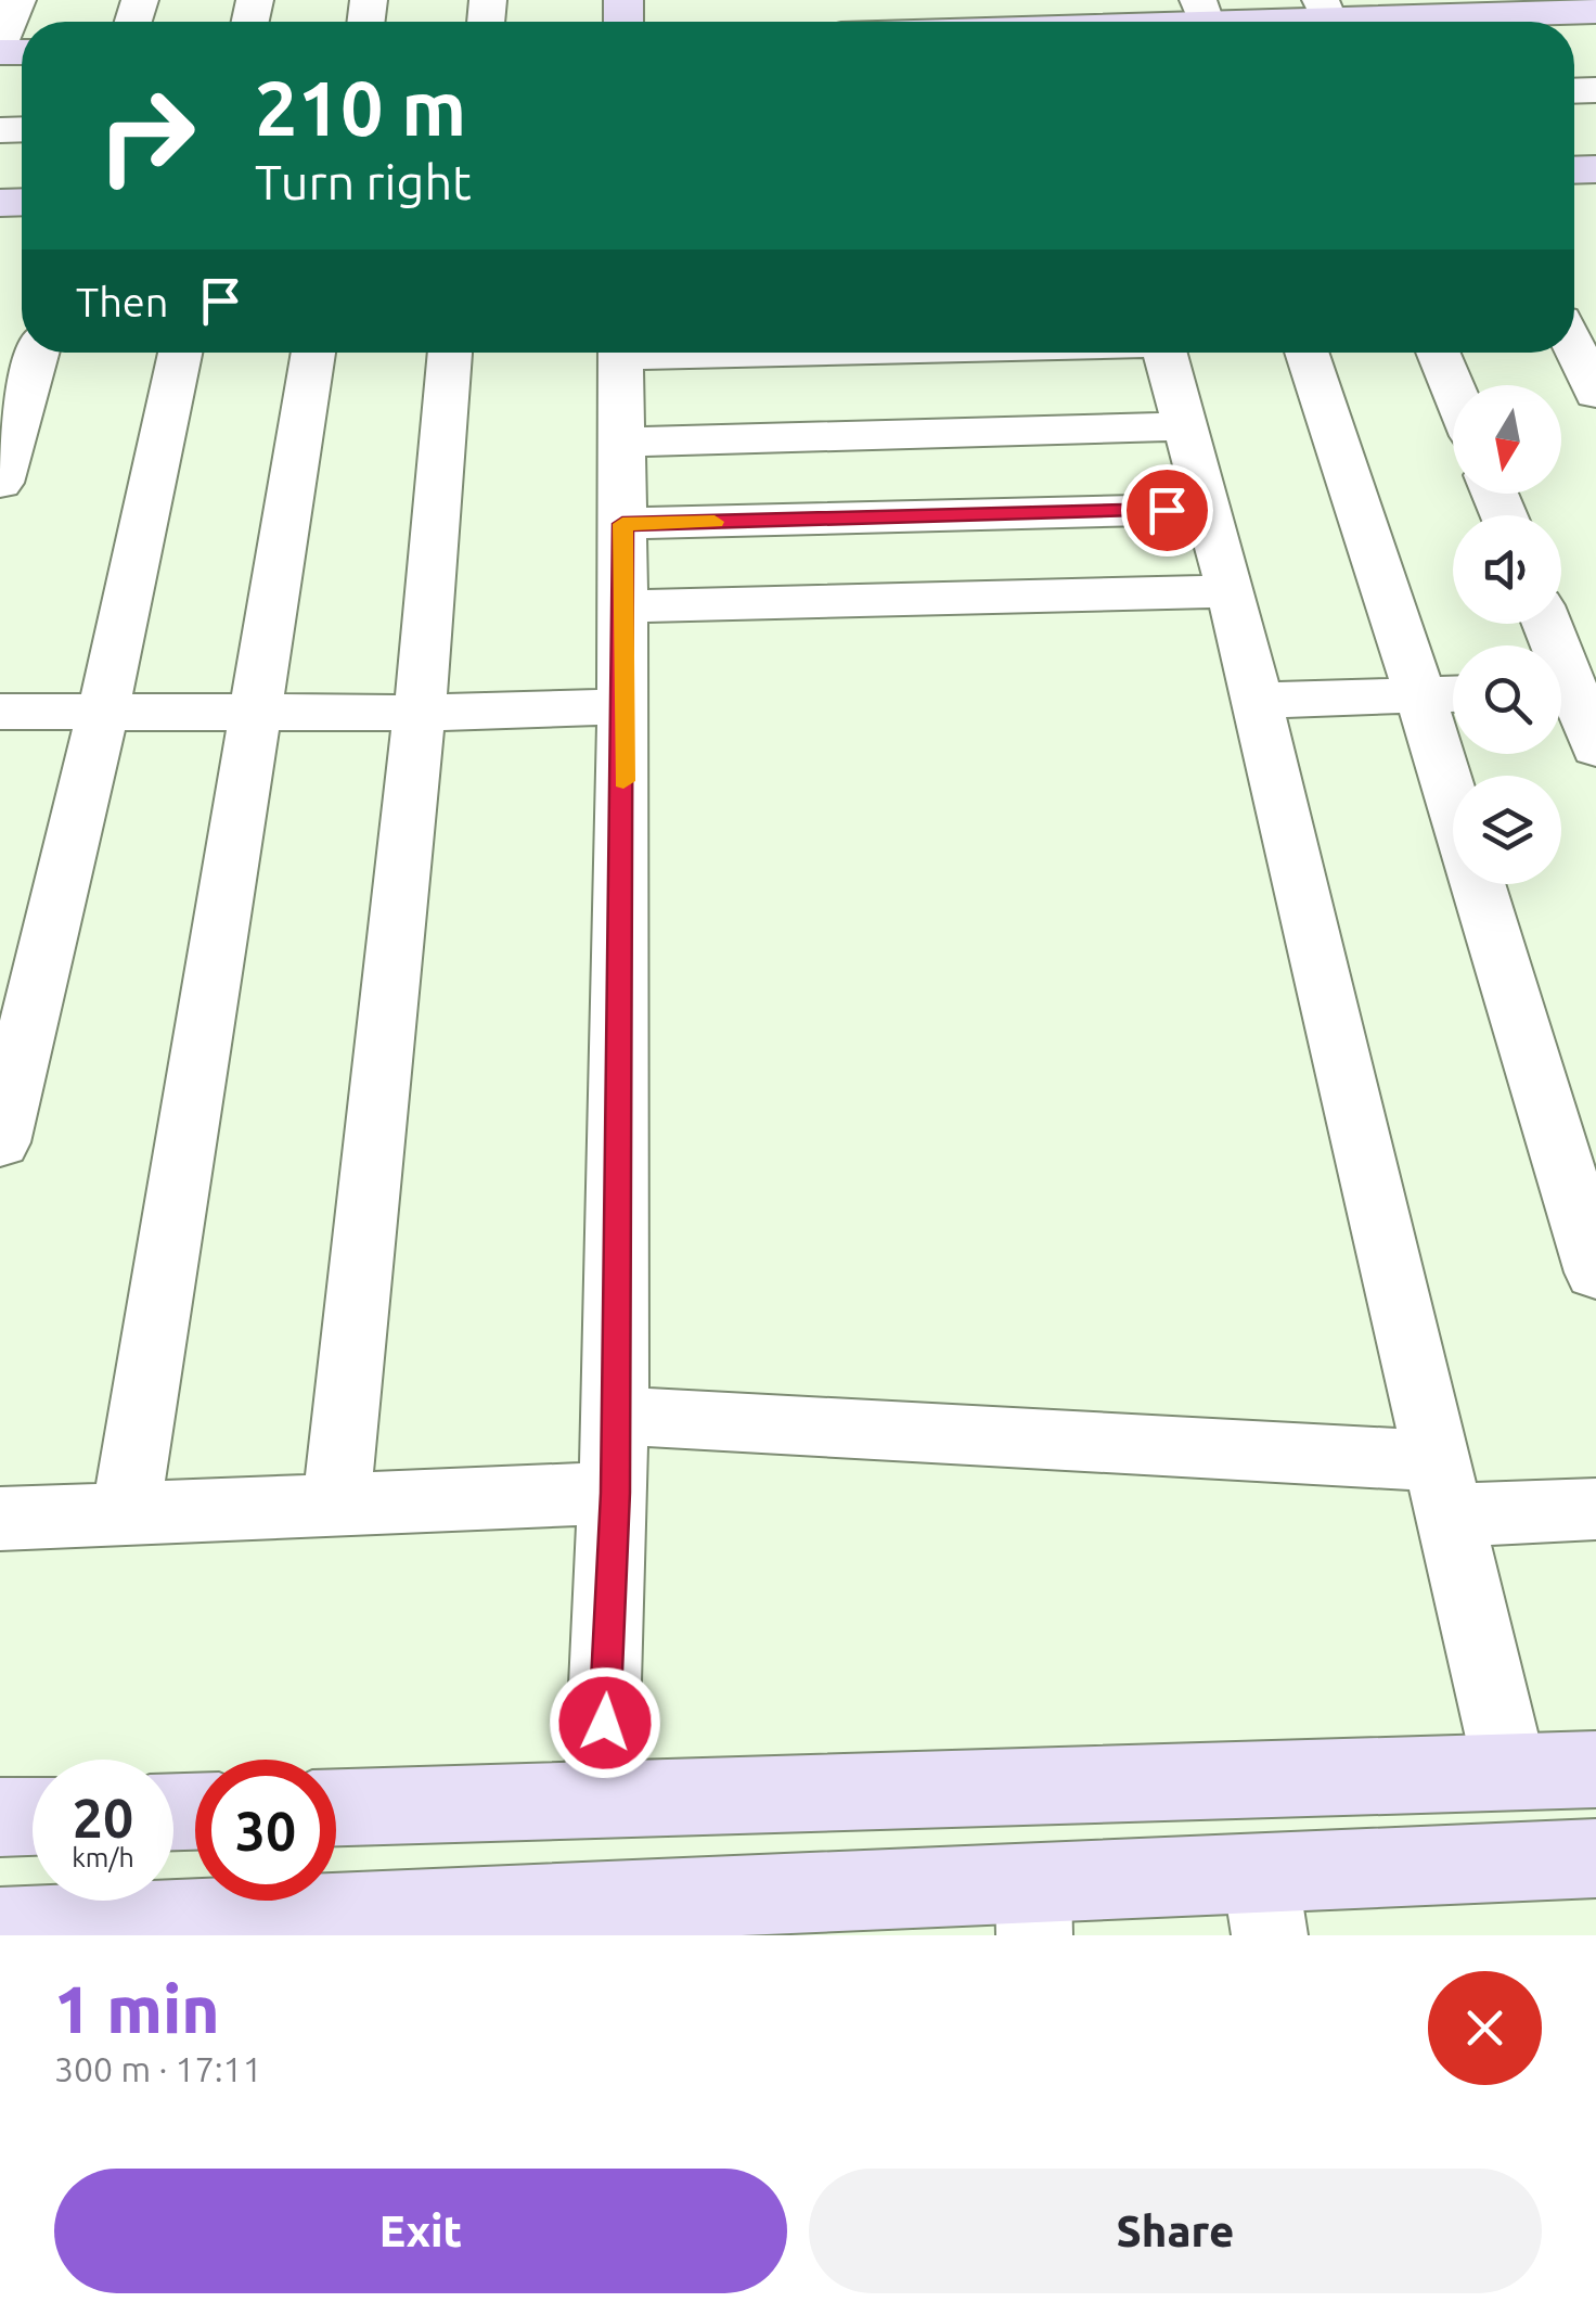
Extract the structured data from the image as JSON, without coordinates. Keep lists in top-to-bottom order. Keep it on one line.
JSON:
{"north":"bottom","page":{"turn":["210 m","Turn right"],"then":"Then","speed":"20 km/h","limit":"30","heading":["1 min","300 m · 17:11"],"buttons":["Exit","Share"]}}
